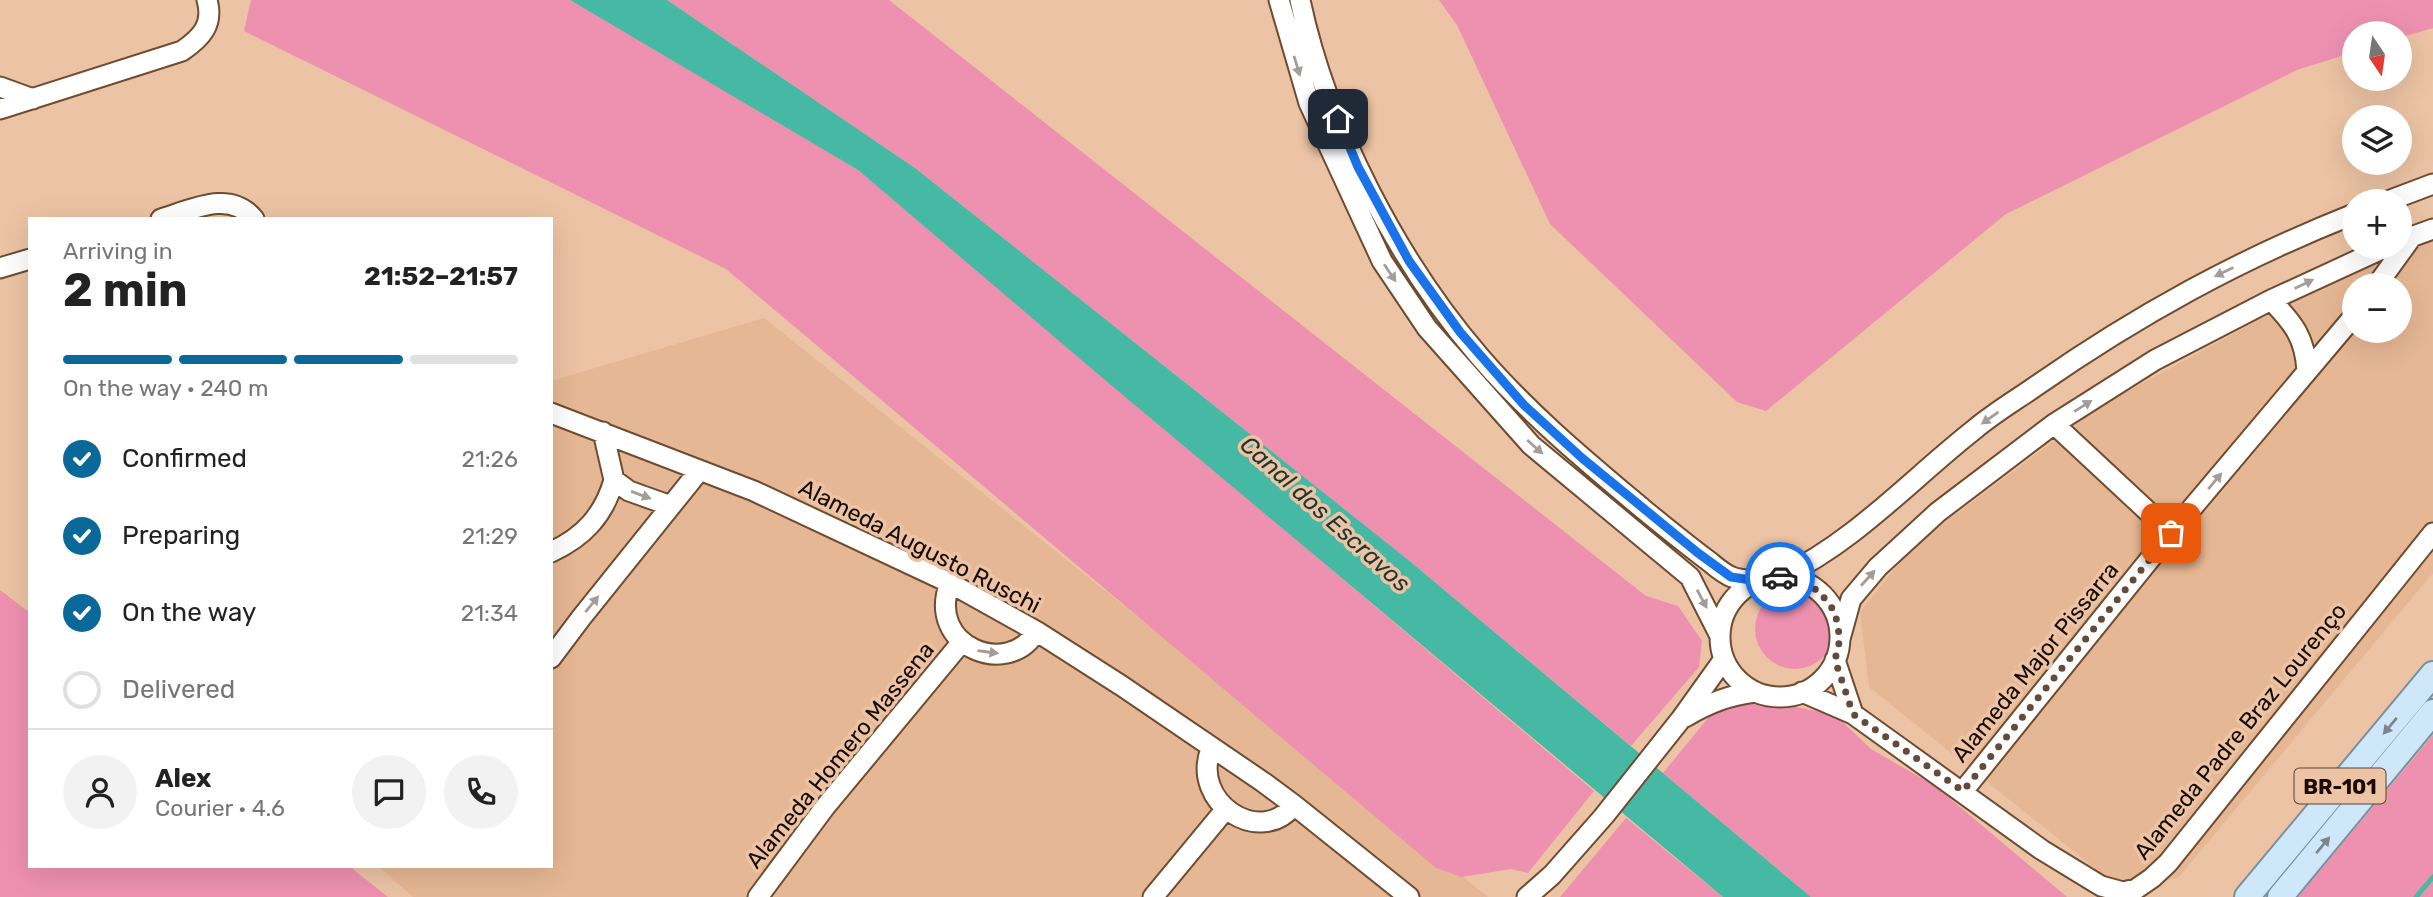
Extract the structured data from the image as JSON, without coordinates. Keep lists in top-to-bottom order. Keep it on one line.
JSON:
{"streets":{"main road":["BR-101"],"street":["Alameda Augusto Ruschi","Alameda Major Pissarra","Alameda Padre Braz Lourenço","Alameda Homero Massena"]},"crossings":[["Alameda Augusto Ruschi","Alameda Homero Massena"],["Alameda Major Pissarra","Alameda Padre Braz Lourenço"]],"water":["Canal dos Escravos"],"north":"bottom","page":{"map_buttons":["+","−"],"heading":["2 min","Arriving in","21:52–21:57"],"panel":["Alex","Courier · 4.6"],"bar":"On the way · 240 m","list":[["Confirmed","21:26"],["Preparing","21:29"],["On the way","21:34"],"Delivered"]}}
